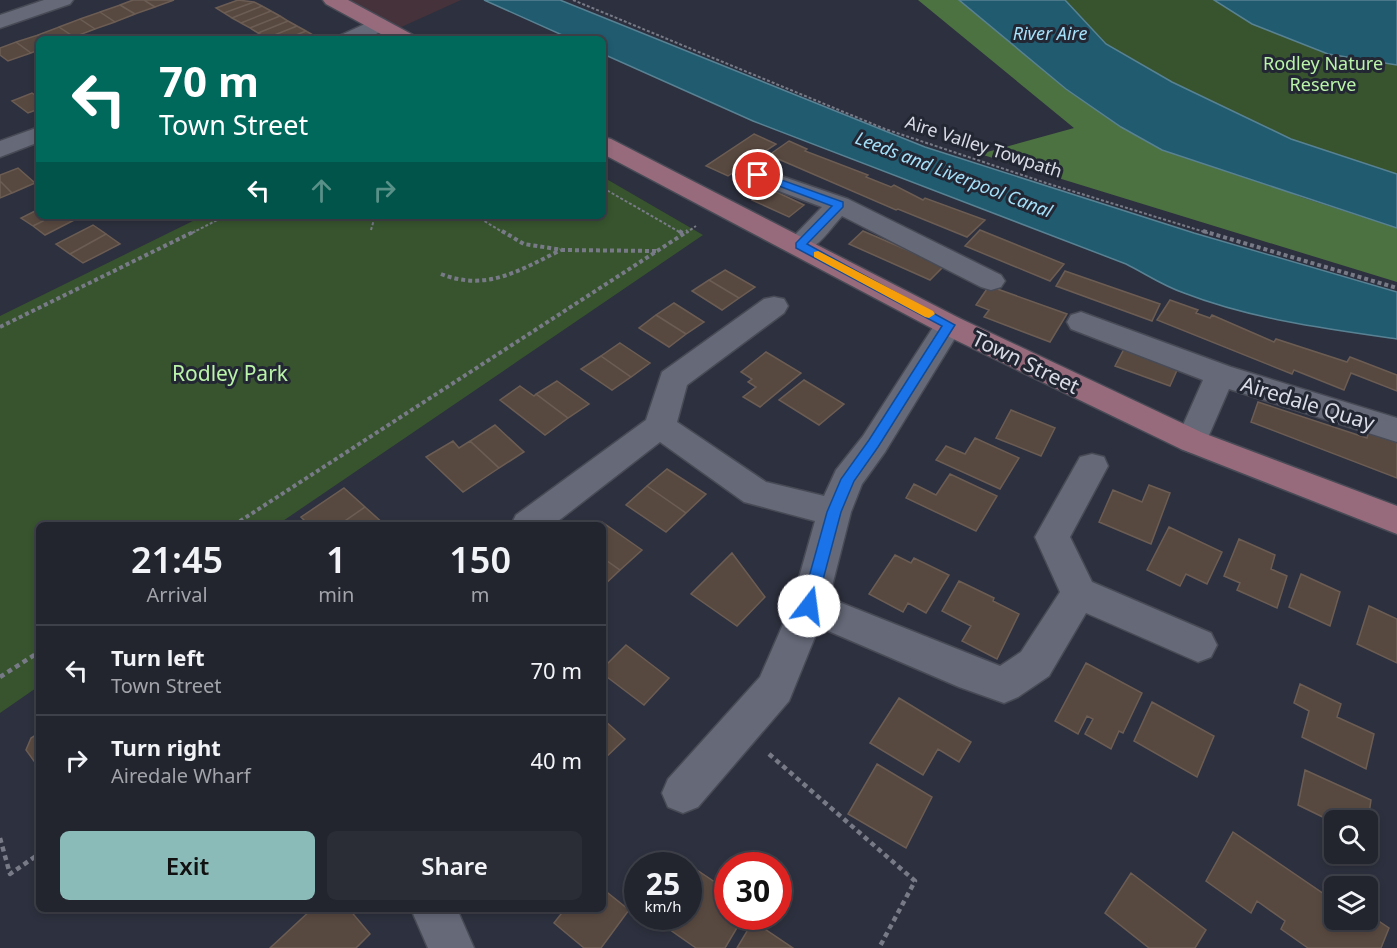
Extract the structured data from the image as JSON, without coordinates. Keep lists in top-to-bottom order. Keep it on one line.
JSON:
{"streets":{"main road":["Town Street"],"street":["Airedale Quay"],"path":["Aire Valley Towpath"]},"crossings":[["Town Street","Airedale Quay"]],"water":["River Aire","Leeds and Liverpool Canal"],"parks":["Rodley Nature Reserve","Rodley Park"],"page":{"turn":["70 m","Town Street"],"eta":["21:45","Arrival","1","min","150","m"],"list":[{"name":"Turn left","note":"Town Street","value":"70 m"},{"name":"Turn right","note":"Airedale Wharf","value":"40 m"}],"buttons":["Exit","Share"],"speed":"25 km/h","limit":"30"}}
